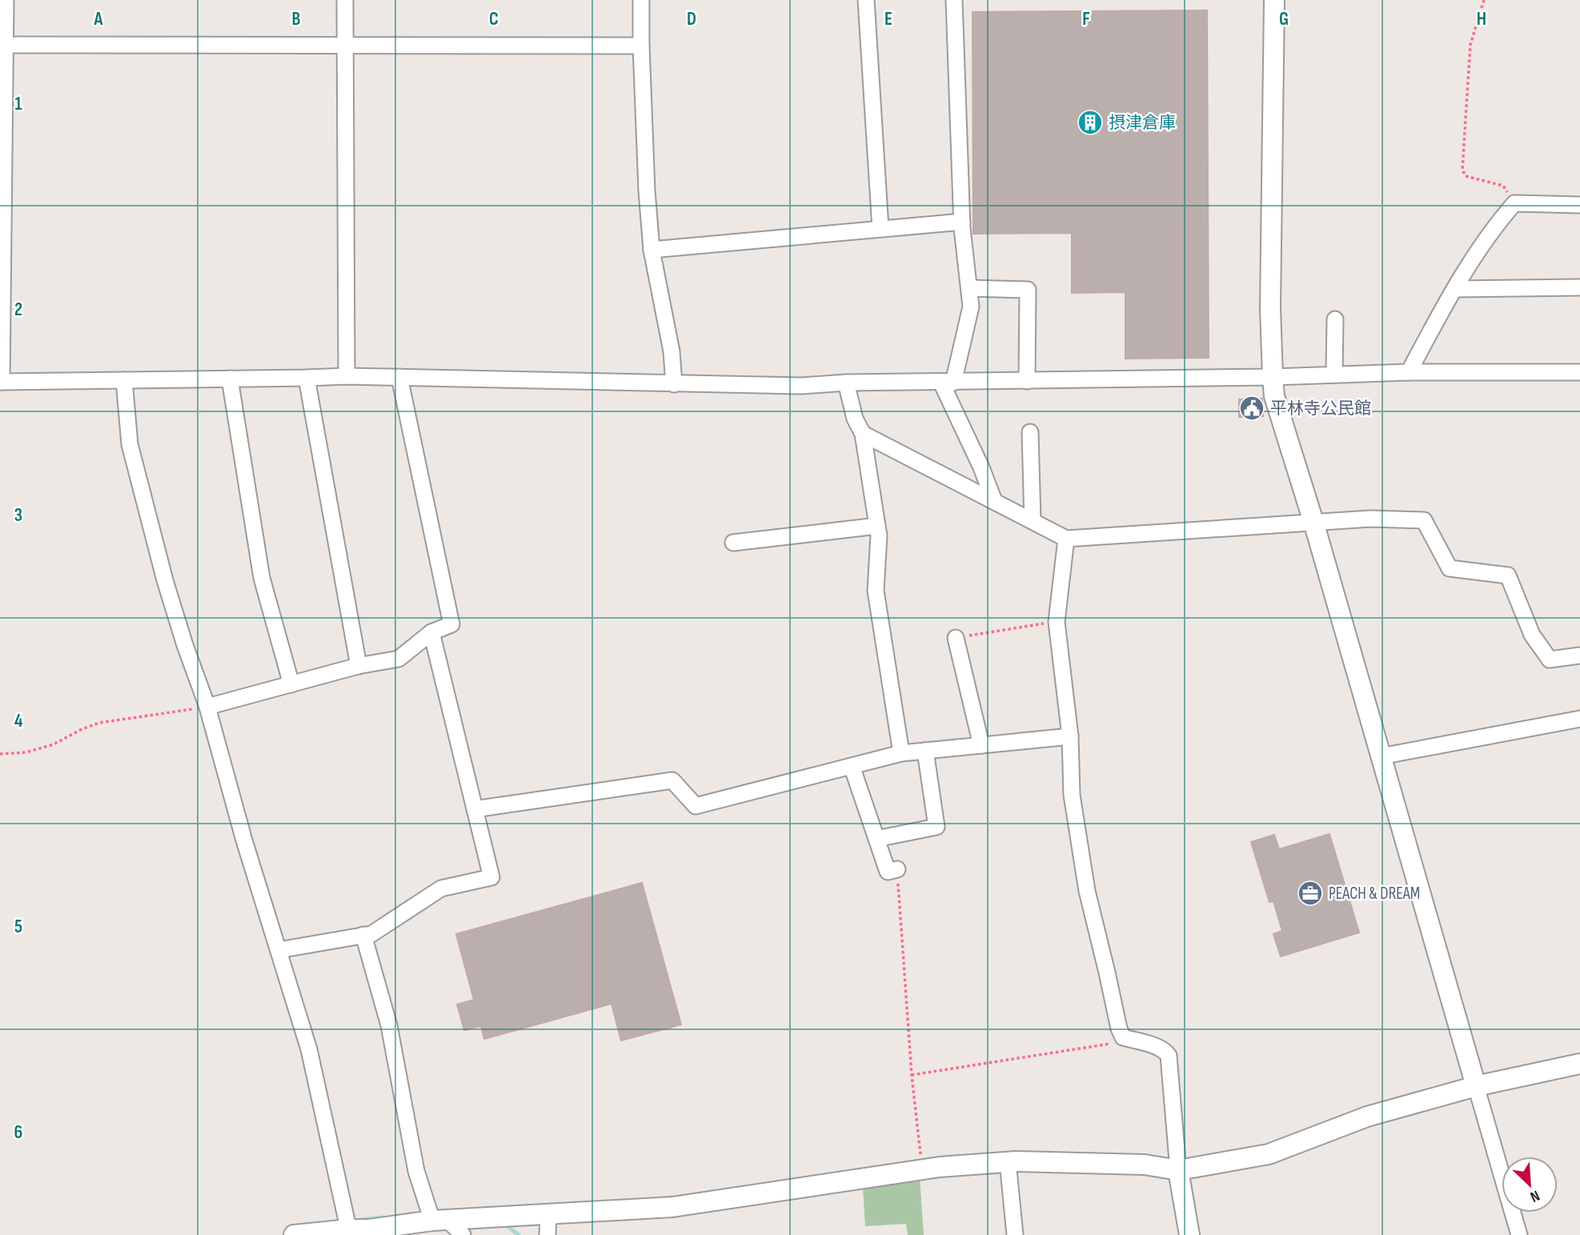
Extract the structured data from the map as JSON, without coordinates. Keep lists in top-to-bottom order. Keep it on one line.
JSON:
{"places":{"building":["摂津倉庫"],"public building":["平林寺公民館"],"office":["PEACH & DREAM"]},"north":"bottom right","grid":{"columns":["A","B","C","D","E","F","G","H"],"rows":["1","2","3","4","5","6"]}}
